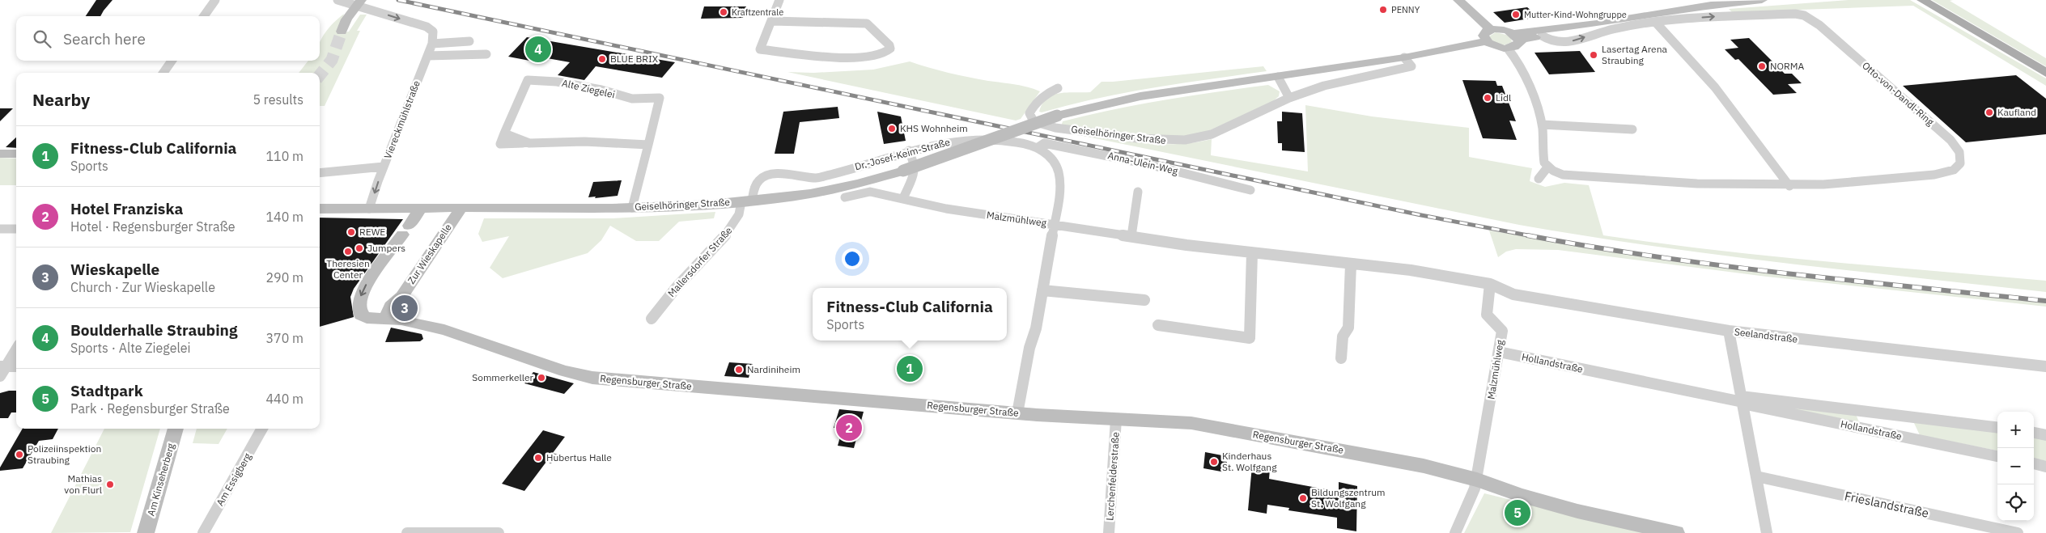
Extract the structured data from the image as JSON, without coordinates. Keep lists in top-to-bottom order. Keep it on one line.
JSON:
{"streets":{"main road":["Geiselhöringer Straße","Zur Wieskapelle","Regensburger Straße","Am Kinseherberg"],"street":["Alte Ziegelei","Otto-von-Dandl-Ring","Viereckmühlstraße","Dr.-Josef-Keim-Straße","Anna-Ulein-Weg","Malzmühlweg","Mallersdorfer Straße","Seelandstraße","Hollandstraße","Lerchenfelderstraße","Am Essigberg","Frieslandstraße"]},"crossings":[["Alte Ziegelei","Geiselhöringer Straße"],["Viereckmühlstraße","Geiselhöringer Straße"],["Geiselhöringer Straße","Dr.-Josef-Keim-Straße"],["Geiselhöringer Straße","Zur Wieskapelle"],["Geiselhöringer Straße","Mallersdorfer Straße"],["Geiselhöringer Straße","Regensburger Straße"],["Dr.-Josef-Keim-Straße","Anna-Ulein-Weg"],["Dr.-Josef-Keim-Straße","Malzmühlweg"],["Dr.-Josef-Keim-Straße","Mallersdorfer Straße"],["Dr.-Josef-Keim-Straße","Regensburger Straße"],["Malzmühlweg","Seelandstraße"],["Malzmühlweg","Hollandstraße"],["Malzmühlweg","Regensburger Straße"],["Zur Wieskapelle","Regensburger Straße"],["Regensburger Straße","Lerchenfelderstraße"]],"places":["PENNY","Kraftzentrale","Mutter-Kind-Wohngruppe","Lasertag Arena Straubing","BLUE BRIX","NORMA","Lidl","Kaufland","KHS Wohnheim","REWE","Jumpers","Theresien Center","Nardiniheim","Sommerkeller","Polizeiinspektion Straubing","Hubertus Halle","Kinderhaus St. Wolfgang","Mathias von Flurl","Bildungszentrum St. Wolfgang"],"page":{"search":"Search here","pins":["4","3","1","2","5"],"heading":["Nearby","5 results"],"list":[{"mark":"1","name":"Fitness-Club California","note":"Sports","value":"110 m"},{"mark":"2","name":"Hotel Franziska","note":"Hotel · Regensburger Straße","value":"140 m"},{"mark":"3","name":"Wieskapelle","note":"Church · Zur Wieskapelle","value":"290 m"},{"mark":"4","name":"Boulderhalle Straubing","note":"Sports · Alte Ziegelei","value":"370 m"},{"mark":"5","name":"Stadtpark","note":"Park · Regensburger Straße","value":"440 m"}],"popup":["Fitness-Club California","Sports"],"map_buttons":["+","−"]}}
